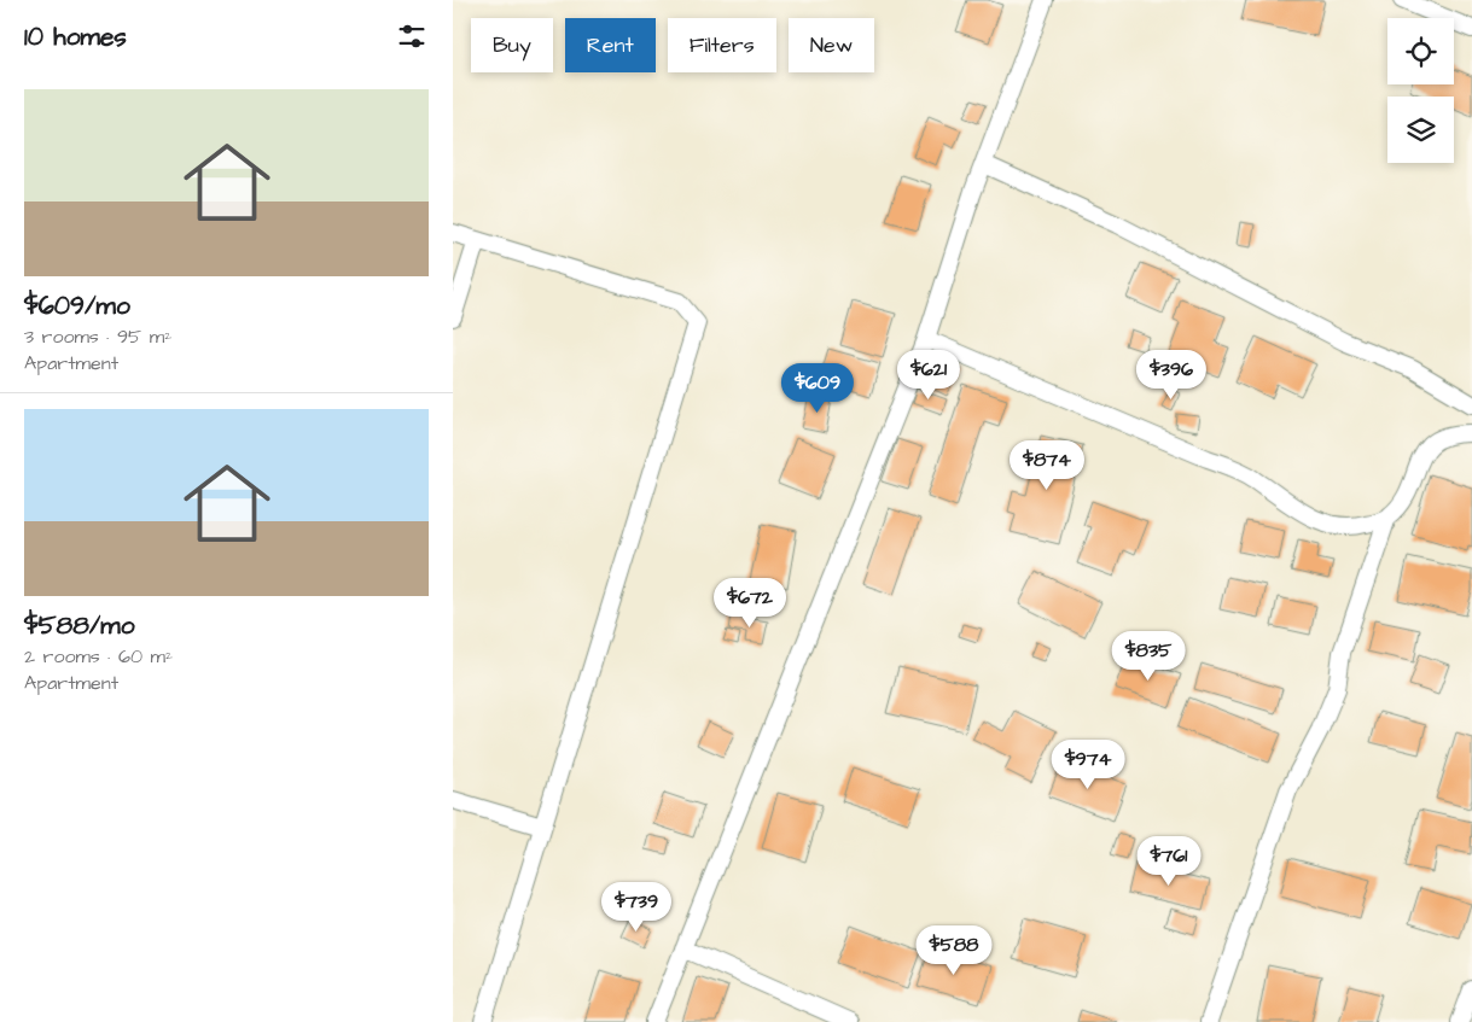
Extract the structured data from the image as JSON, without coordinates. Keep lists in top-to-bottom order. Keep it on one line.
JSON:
{"page":{"heading":"10 homes","chip":["Buy","Rent","Filters","New"],"list":[{"name":"$609/mo","note":"3 rooms · 95 m² · Apartment"},{"name":"$588/mo","note":"2 rooms · 60 m² · Apartment"}],"price":["$621","$396","$609","$874","$672","$835","$974","$761","$739","$588"]}}
